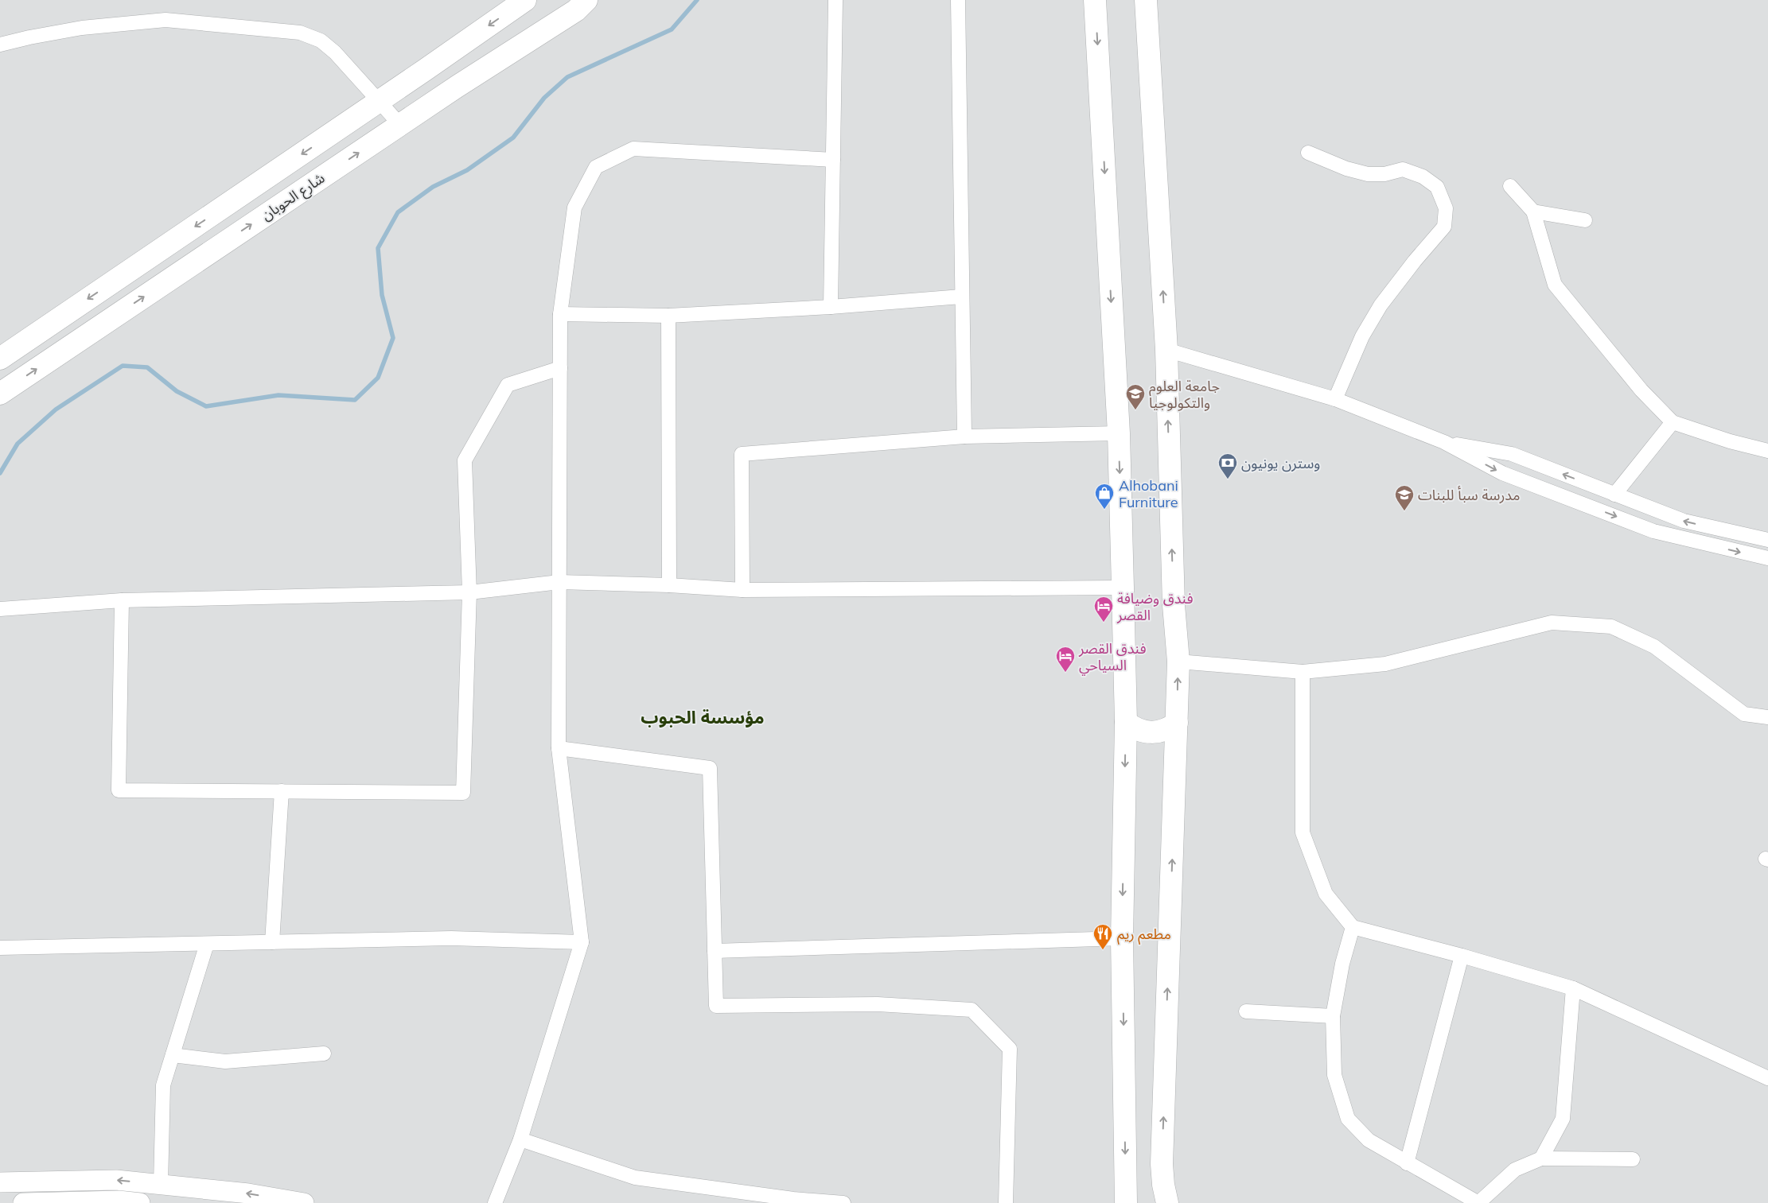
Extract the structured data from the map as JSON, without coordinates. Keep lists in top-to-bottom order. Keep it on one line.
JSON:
{"streets":{"main road":["شارع الحوبان"]},"districts":["مؤسسة الحبوب"],"places":{"school or university":["جامعة العلوم والتكولوجيا","مدرسة سبأ للبنات"],"bank":["وسترن يونيون"],"shop":["Alhobani Furniture"],"hotel":["فندق وضيافة القصر","فندق القصر السياحي"],"restaurant":["مطعم ريم"]}}
